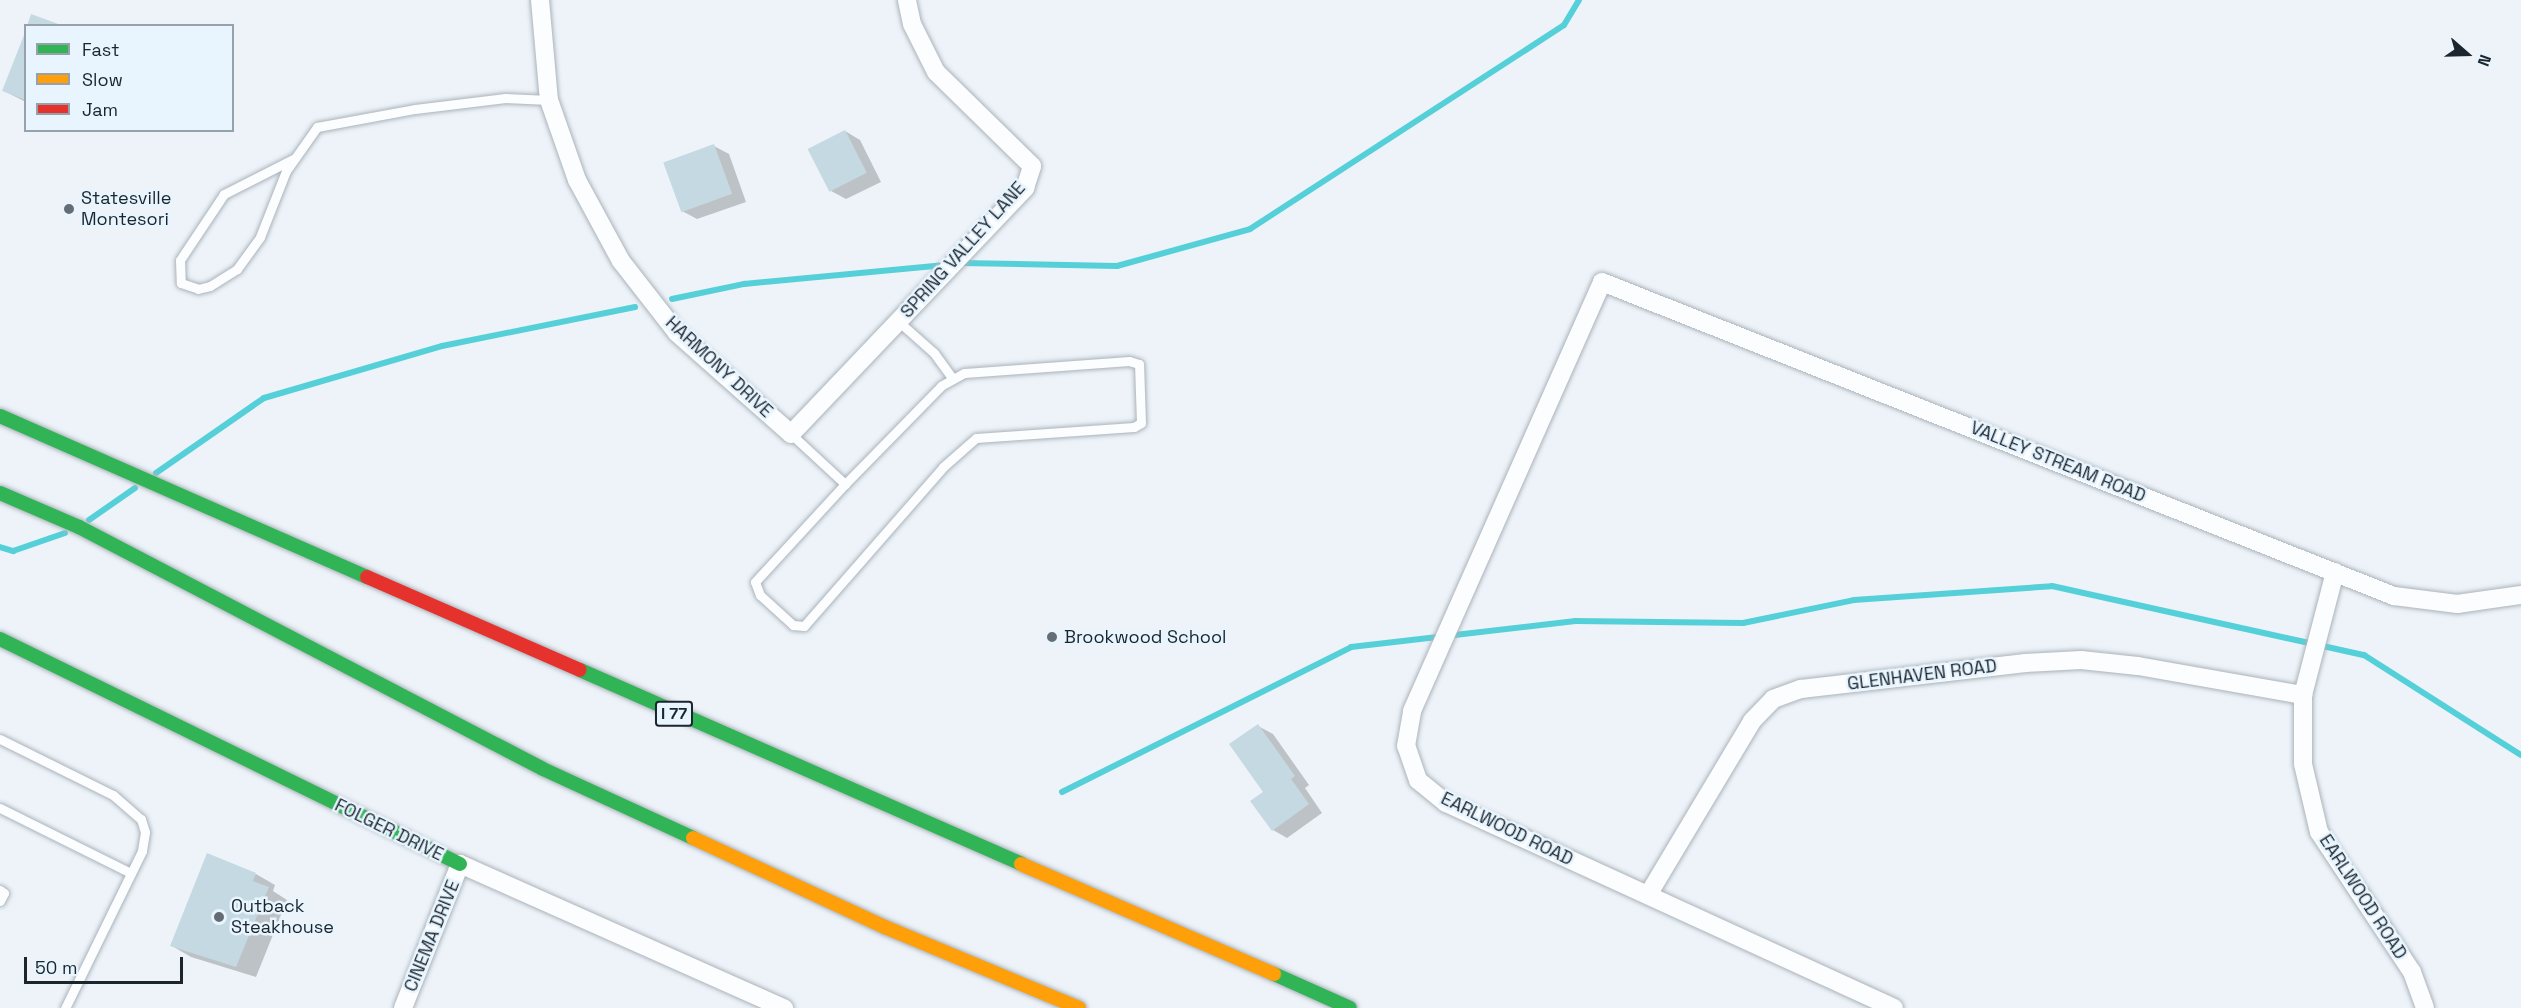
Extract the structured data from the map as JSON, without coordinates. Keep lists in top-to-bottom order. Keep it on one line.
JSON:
{"streets":{"main road":["I 77","FOLGER DRIVE"],"street":["SPRING VALLEY LANE","HARMONY DRIVE","VALLEY STREAM ROAD","GLENHAVEN ROAD","EARLWOOD ROAD","CINEMA DRIVE"]},"crossings":[["SPRING VALLEY LANE","HARMONY DRIVE"],["VALLEY STREAM ROAD","EARLWOOD ROAD"],["GLENHAVEN ROAD","EARLWOOD ROAD"],["FOLGER DRIVE","CINEMA DRIVE"]],"places":["Statesville Montesori","Brookwood School","Outback Steakhouse"],"legend":["Fast","Slow","Jam"],"scale_bar":"50 m","north":"right"}
